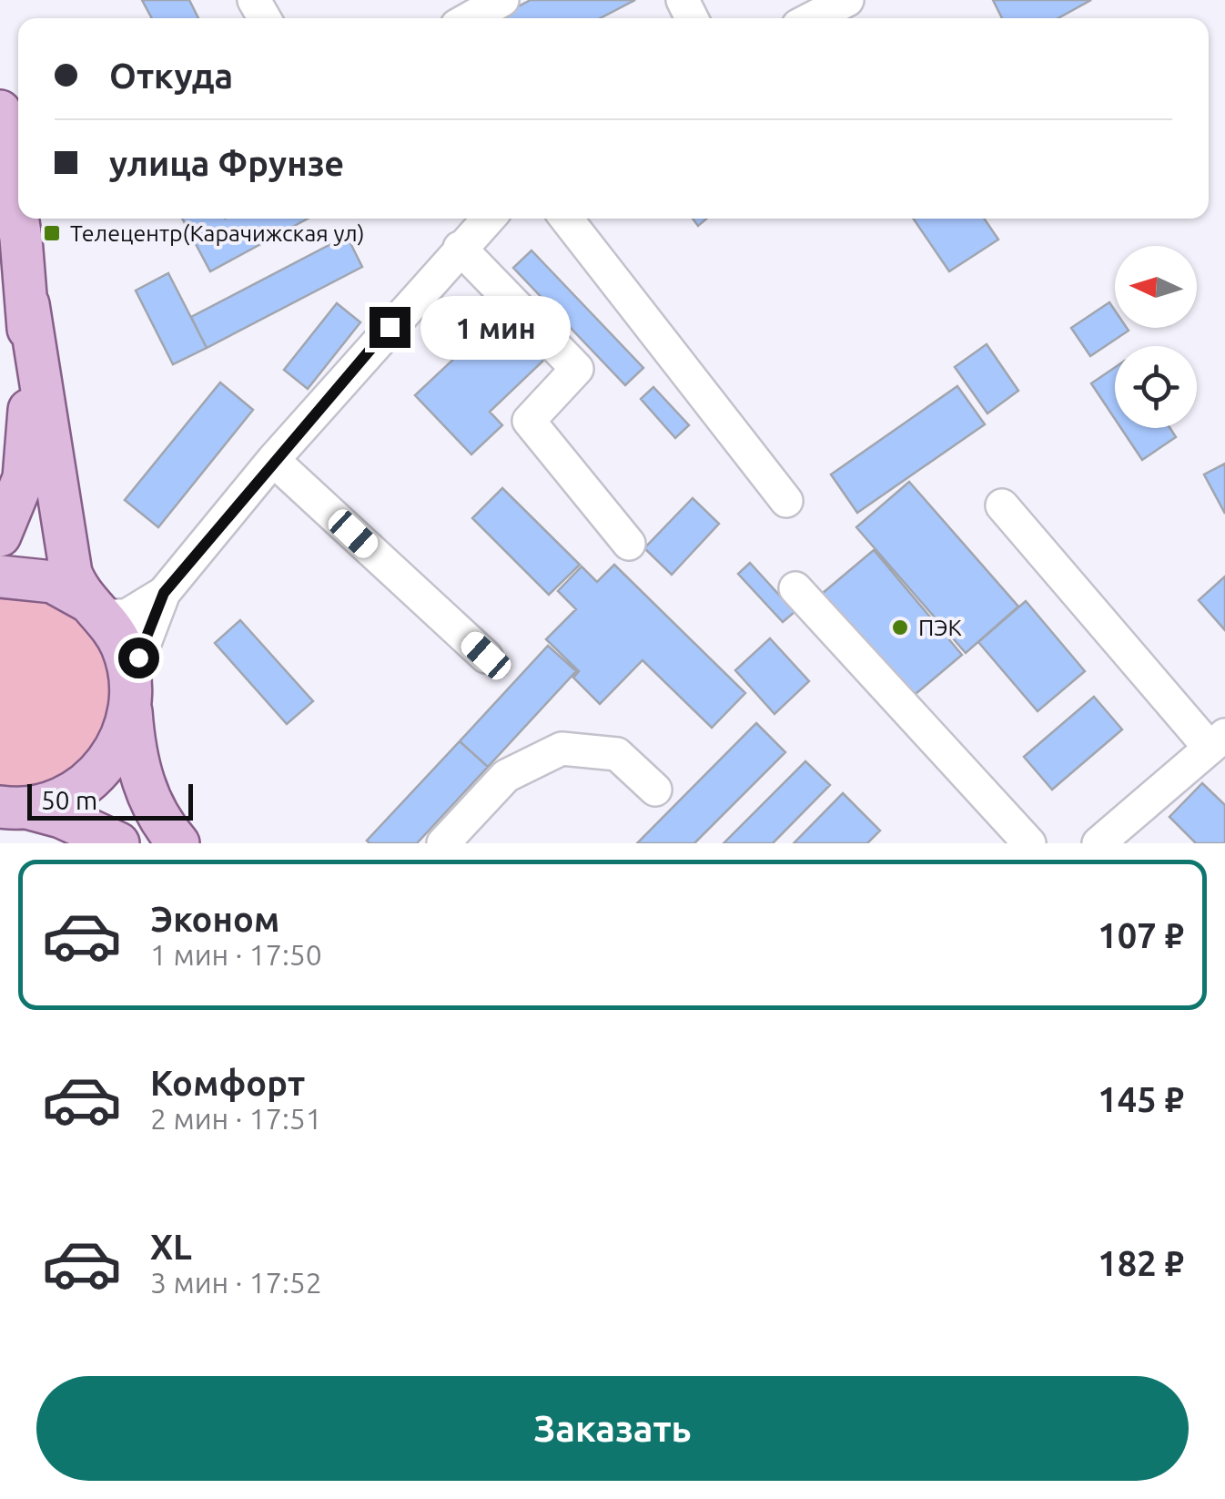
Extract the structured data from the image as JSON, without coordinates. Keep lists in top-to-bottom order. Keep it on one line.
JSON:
{"places":{"transit":["Телецентр(Карачижская ул)"],"other":["ПЭК"]},"scale_bar":"50 m","north":"left","page":{"banner":["Откуда","улица Фрунзе"],"bubble":"1 мин","scale":"50 m","list":[{"name":"Эконом","note":"1 мин · 17:50","value":"107 ₽"},{"name":"Комфорт","note":"2 мин · 17:51","value":"145 ₽"},{"name":"XL","note":"3 мин · 17:52","value":"182 ₽"}],"buttons":"Заказать"}}
